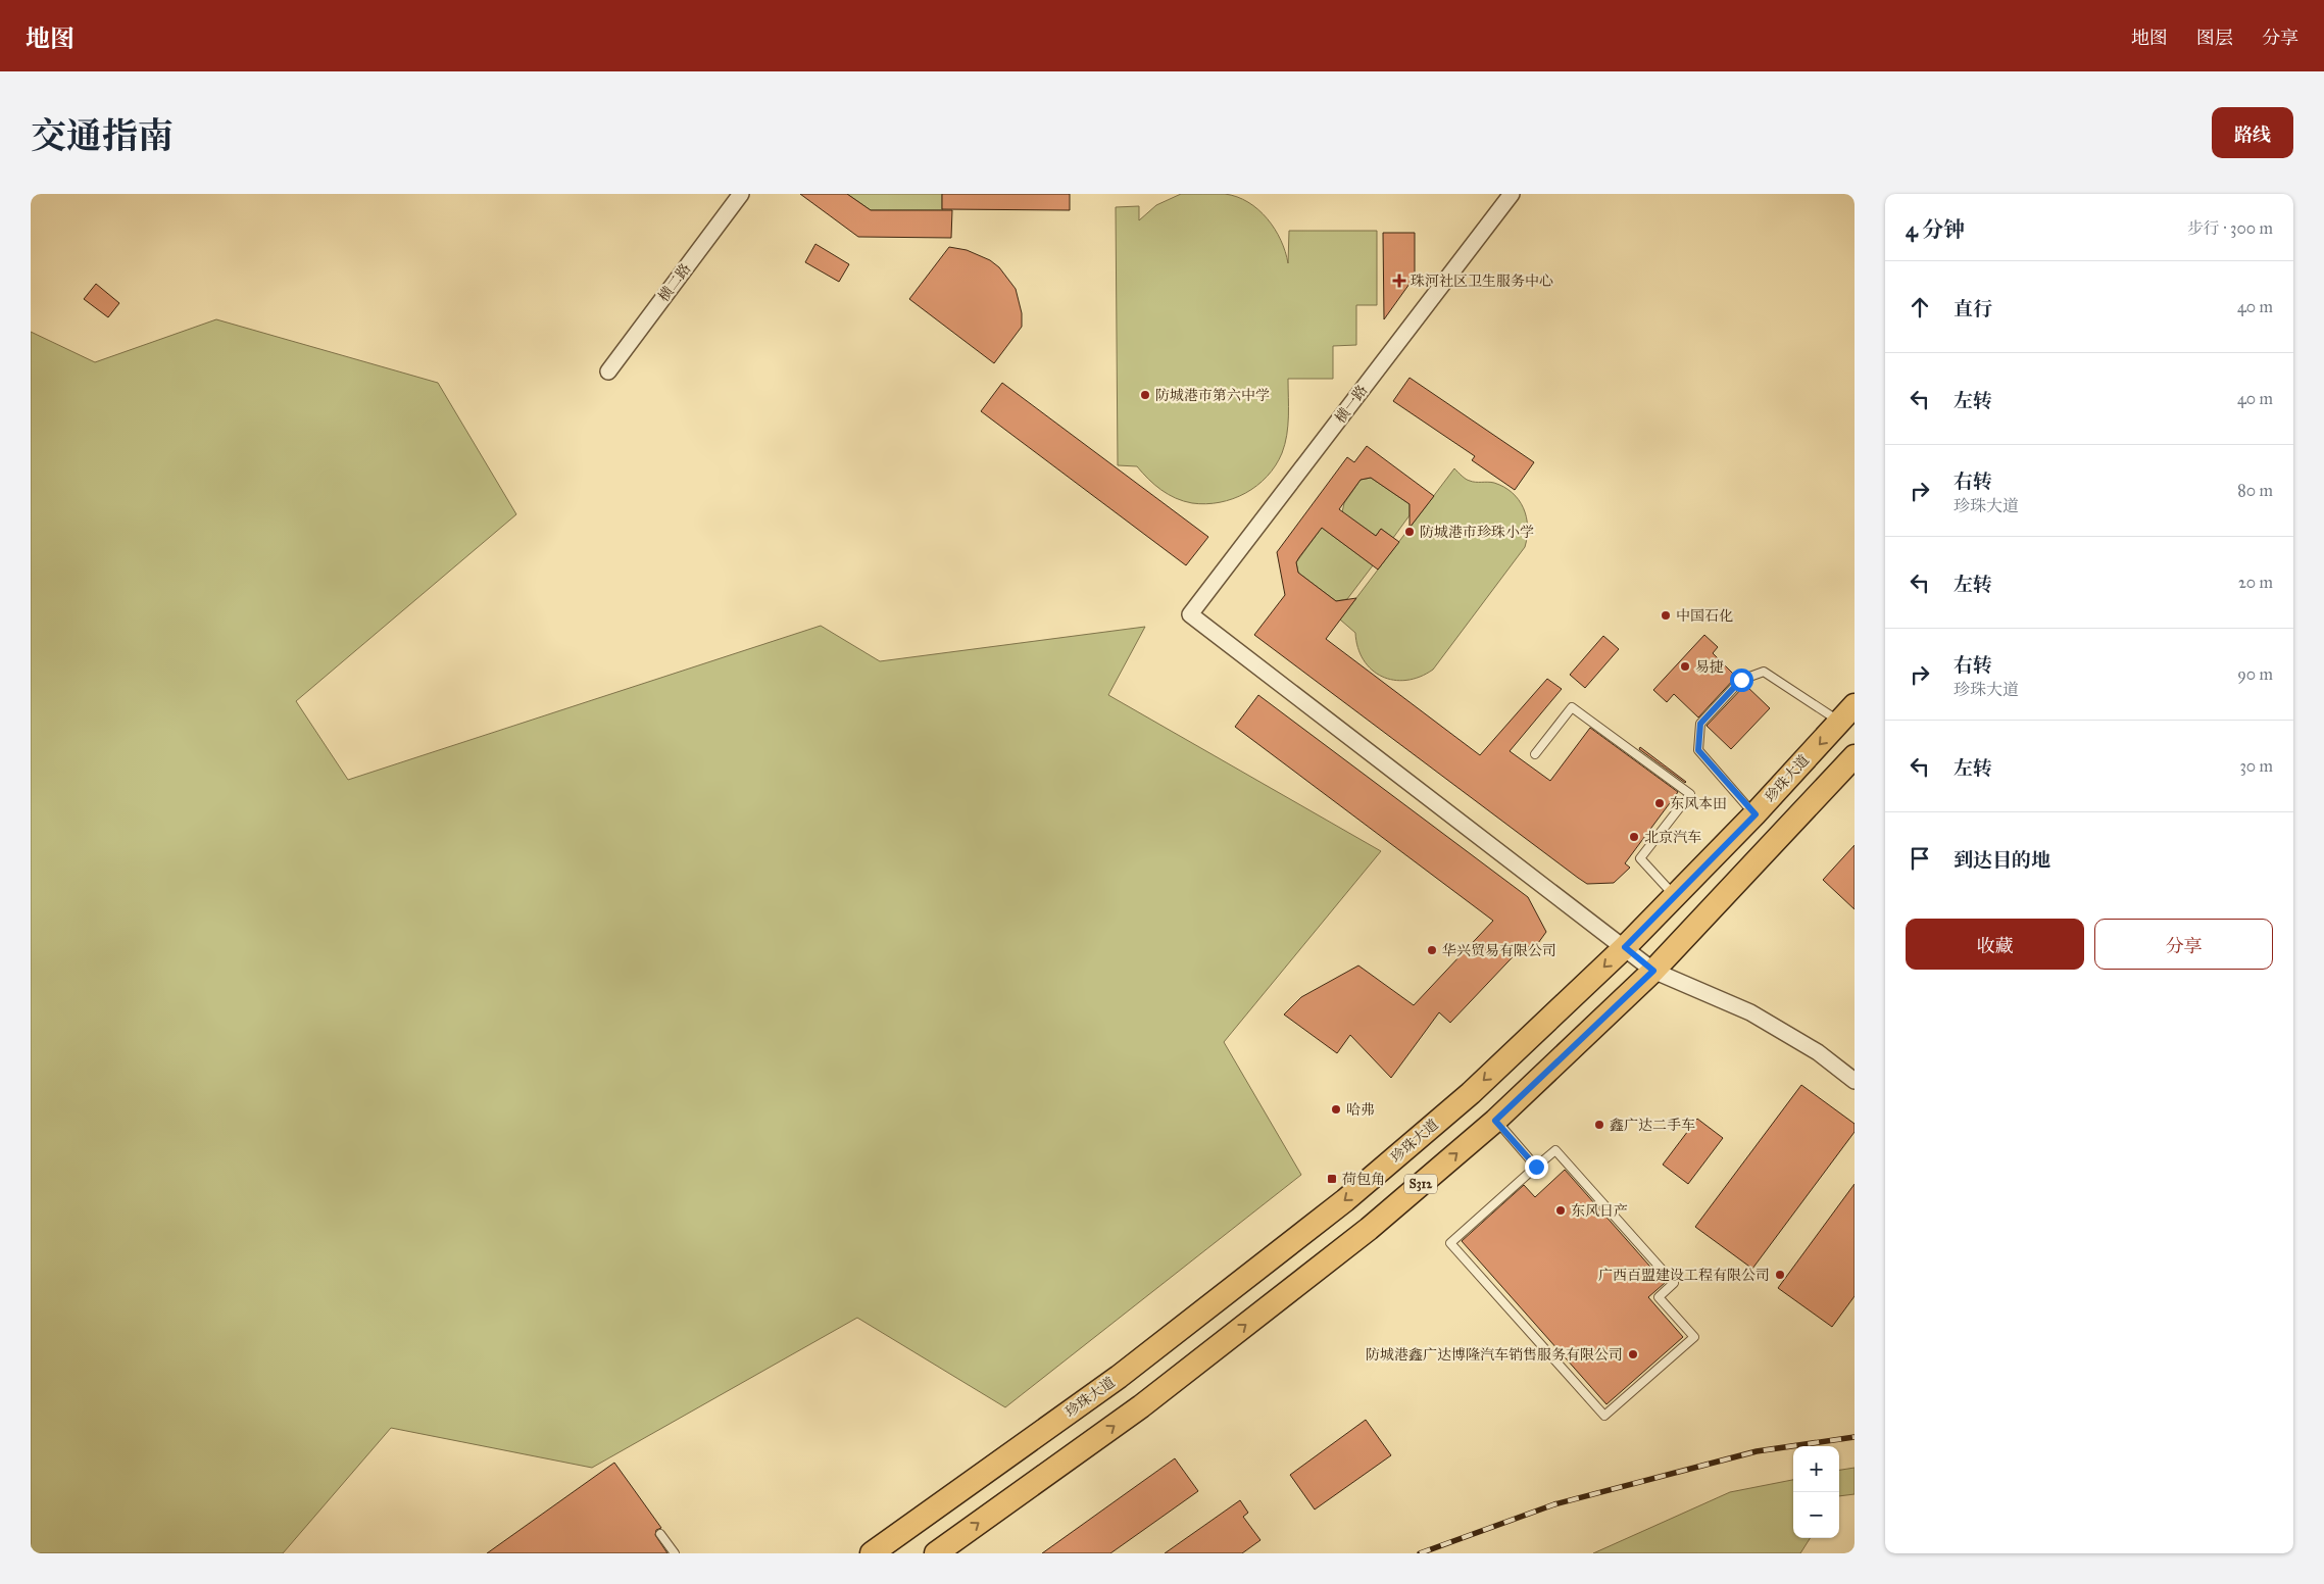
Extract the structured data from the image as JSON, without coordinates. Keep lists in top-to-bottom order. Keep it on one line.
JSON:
{"streets":{"main road":["珍珠大道","S312"],"street":["横二路","横一路"]},"crossings":[["横一路","珍珠大道"]],"places":{"health":["珠河社区卫生服务中心"],"other":["防城港市第六中学","防城港市珍珠小学","中国石化","易捷","东风本田","北京汽车","华兴贸易有限公司","哈弗","鑫广达二手车","东风日产","广西百盟建设工程有限公司","防城港鑫广达博隆汽车销售服务有限公司"],"transit":["荷包角"]},"page":{"header":"地图","nav":["地图","图层","分享"],"title":"交通指南","buttons":["路线",["收藏","分享"]],"heading":["4 分钟","步行 · 300 m"],"list":[["直行","40 m"],["左转","40 m"],["右转","珍珠大道","80 m"],["左转","20 m"],["右转","珍珠大道","90 m"],["左转","30 m"],"到达目的地"],"map_buttons":["+","−"]}}
